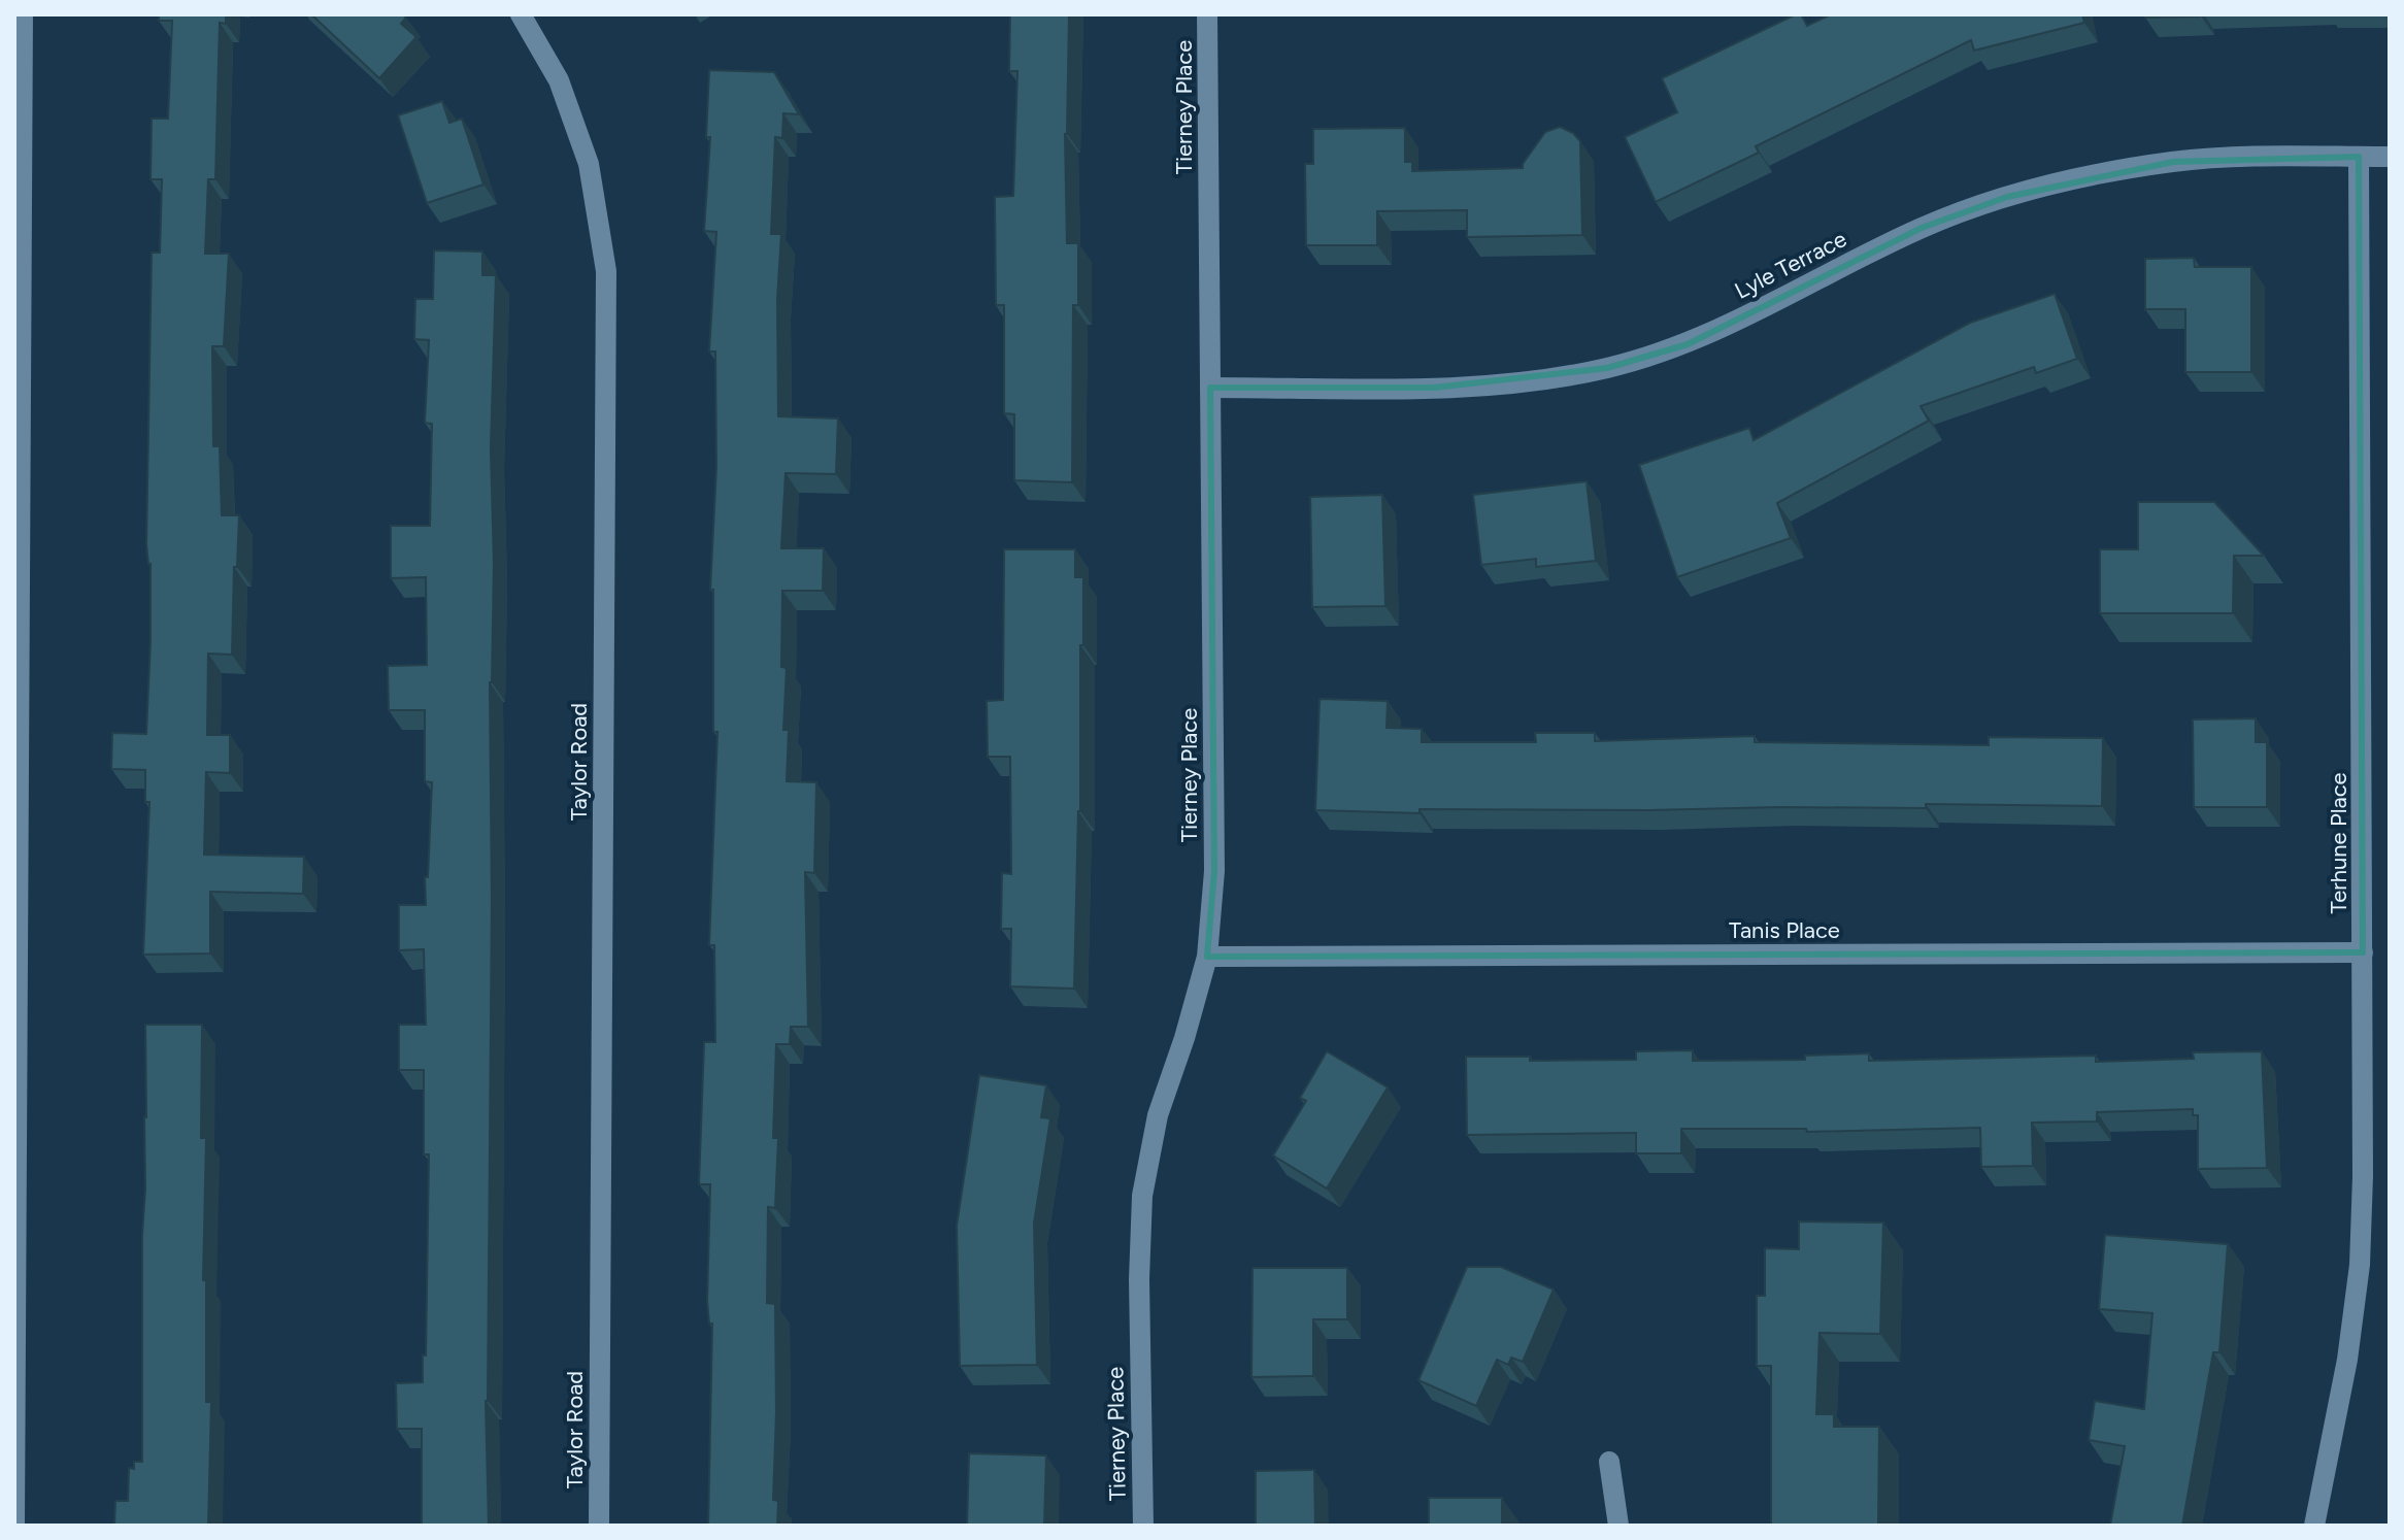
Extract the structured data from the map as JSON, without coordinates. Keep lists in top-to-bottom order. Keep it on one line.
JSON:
{"streets":{"street":["Tierney Place","Lyle Terrace","Taylor Road","Terhune Place","Tanis Place"]},"crossings":[["Tierney Place","Lyle Terrace"],["Tierney Place","Tanis Place"],["Lyle Terrace","Terhune Place"],["Terhune Place","Tanis Place"]]}
